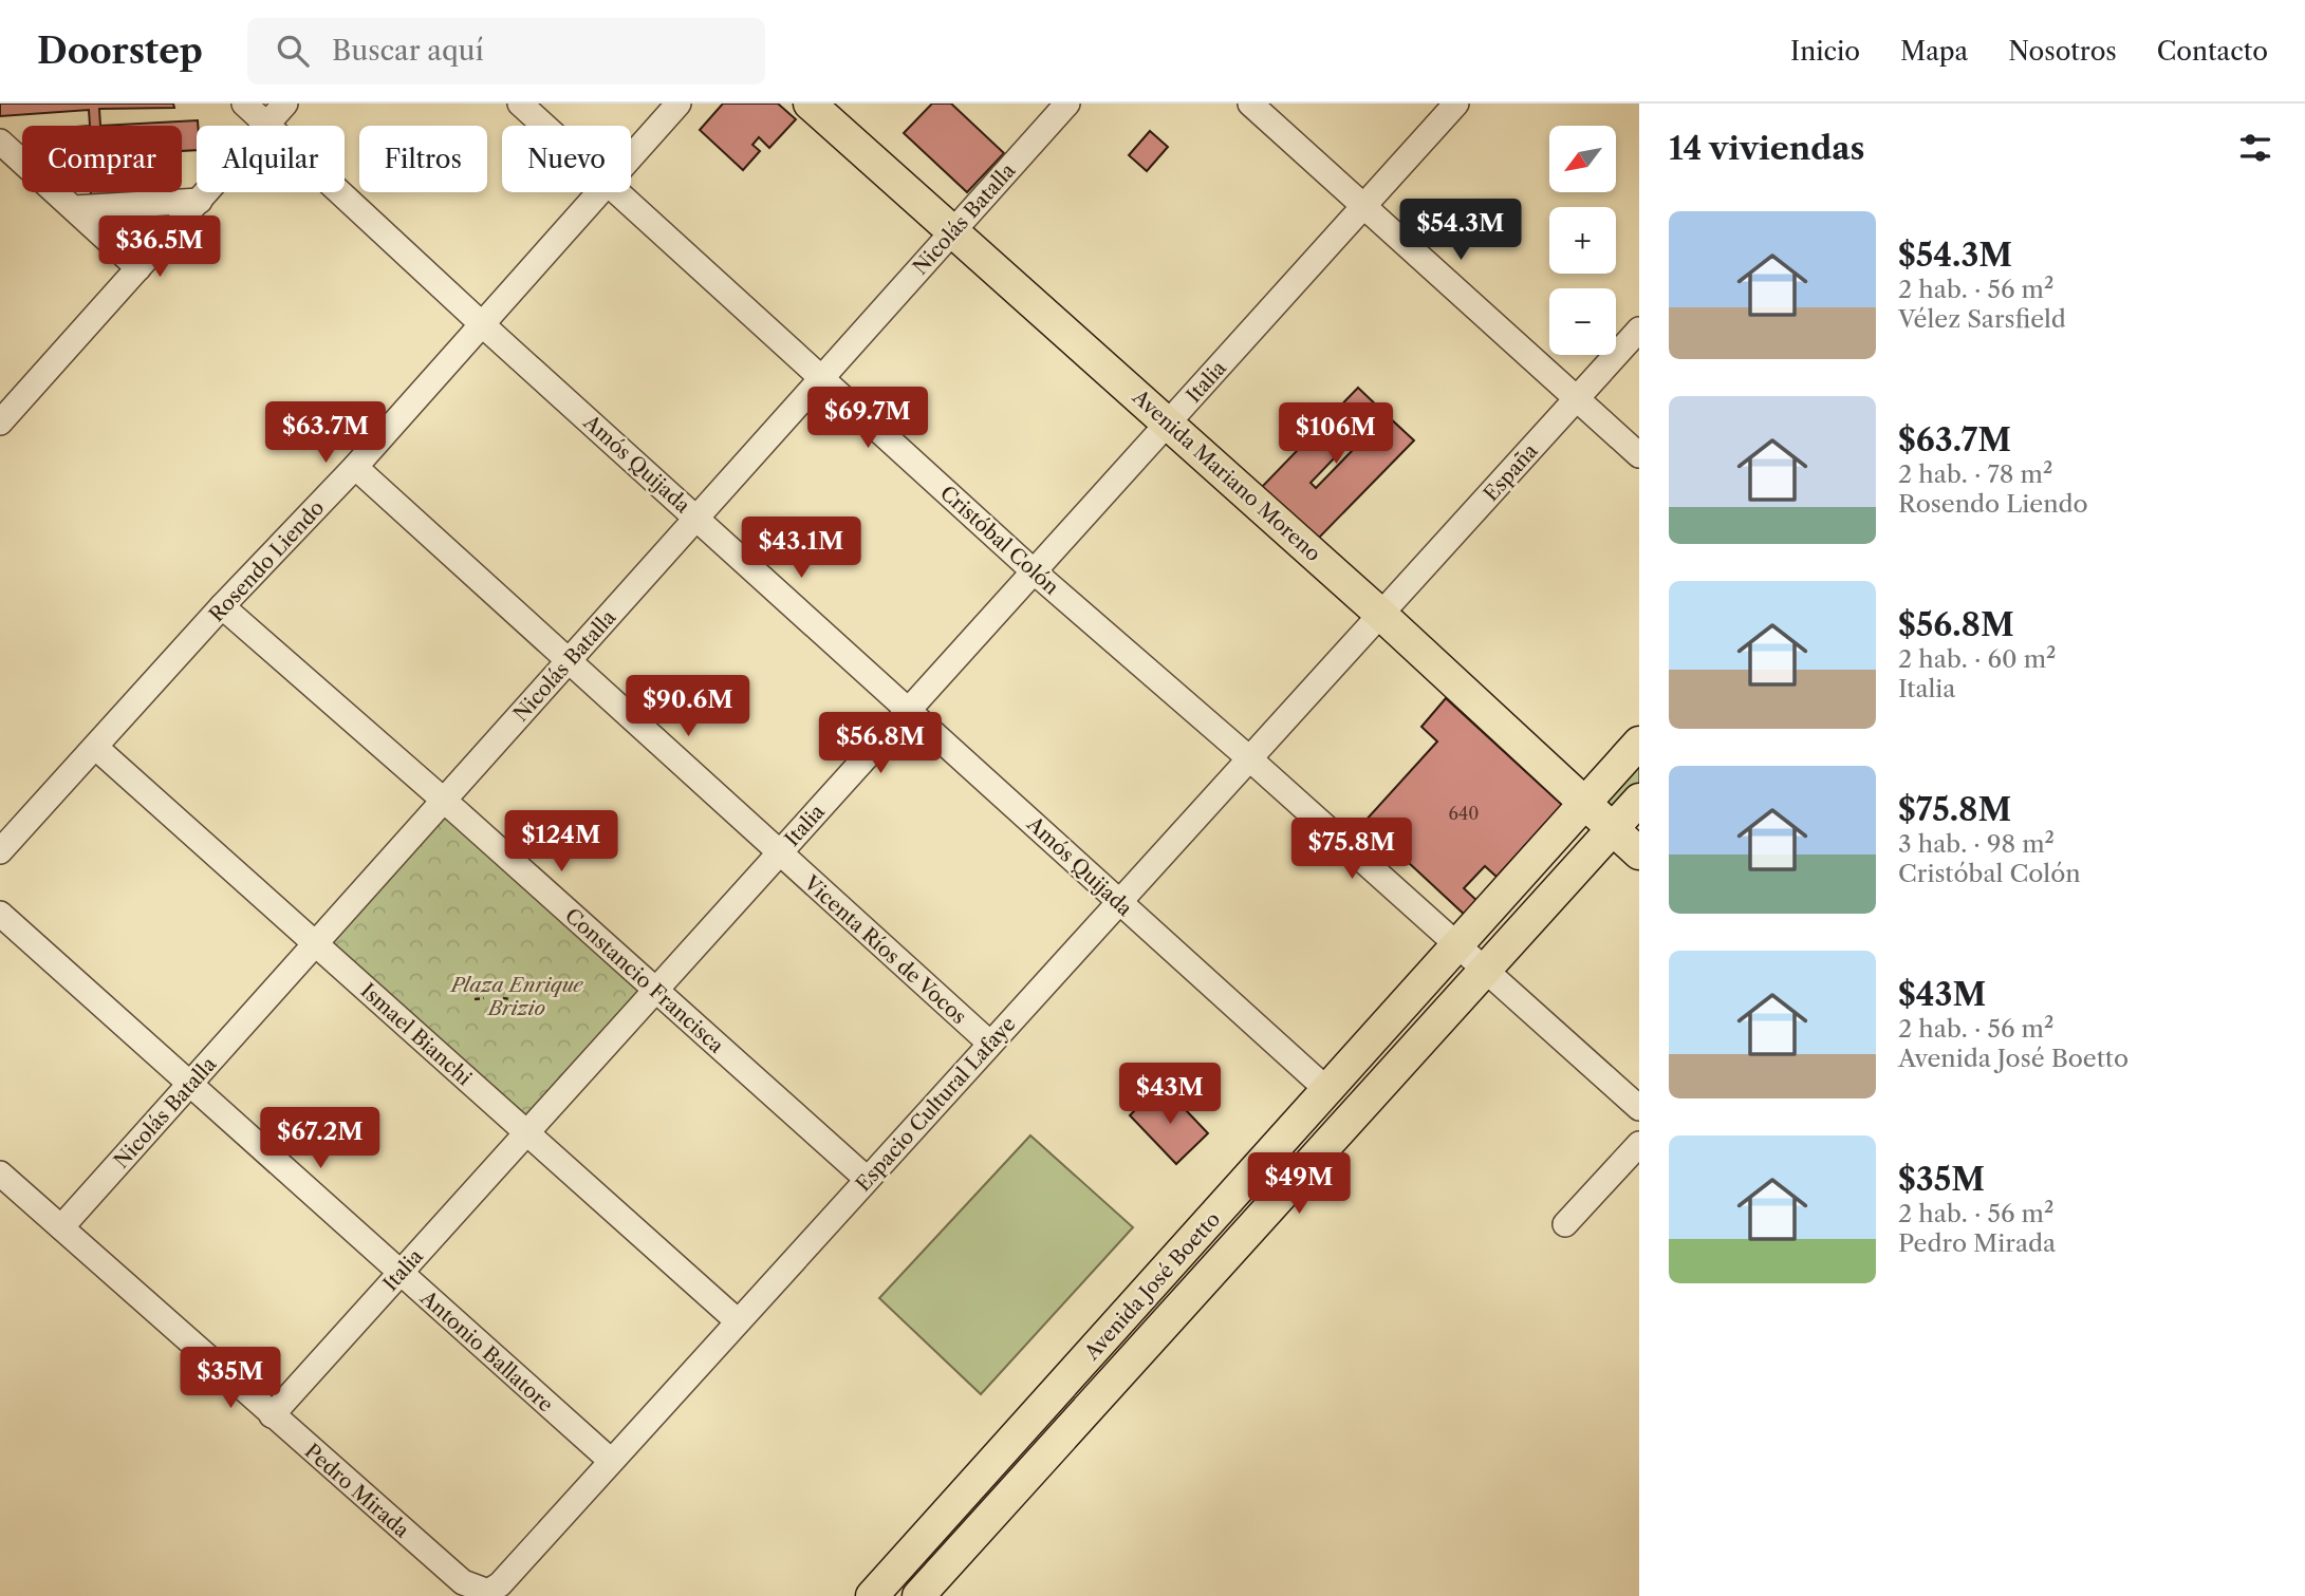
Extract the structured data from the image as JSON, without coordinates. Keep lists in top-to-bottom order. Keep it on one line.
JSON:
{"streets":{"main road":["Avenida Mariano Moreno","Avenida José Boetto"],"street":["Nicolás Batalla","Italia","Amós Quijada","España","Cristóbal Colón","Rosendo Liendo","Vicenta Ríos de Vocos","Constancio Francisca","Ismael Bianchi","Espacio Cultural Lafaye","Antonio Ballatore","Pedro Mirada"]},"crossings":[["Nicolás Batalla","Amós Quijada"],["Nicolás Batalla","Avenida Mariano Moreno"],["Nicolás Batalla","Cristóbal Colón"],["Nicolás Batalla","Vicenta Ríos de Vocos"],["Nicolás Batalla","Constancio Francisca"],["Nicolás Batalla","Ismael Bianchi"],["Nicolás Batalla","Antonio Ballatore"],["Nicolás Batalla","Pedro Mirada"],["Italia","Amós Quijada"],["Italia","Avenida Mariano Moreno"],["Italia","Cristóbal Colón"],["Italia","Vicenta Ríos de Vocos"],["Italia","Constancio Francisca"],["Italia","Ismael Bianchi"],["Italia","Antonio Ballatore"],["Italia","Pedro Mirada"],["Amós Quijada","Rosendo Liendo"],["Amós Quijada","Espacio Cultural Lafaye"],["Amós Quijada","Avenida José Boetto"],["España","Avenida Mariano Moreno"],["España","Espacio Cultural Lafaye"],["Avenida Mariano Moreno","Espacio Cultural Lafaye"],["Avenida Mariano Moreno","Avenida José Boetto"],["Cristóbal Colón","Espacio Cultural Lafaye"],["Cristóbal Colón","Avenida José Boetto"],["Rosendo Liendo","Vicenta Ríos de Vocos"],["Rosendo Liendo","Constancio Francisca"],["Rosendo Liendo","Ismael Bianchi"],["Vicenta Ríos de Vocos","Espacio Cultural Lafaye"],["Constancio Francisca","Espacio Cultural Lafaye"],["Ismael Bianchi","Espacio Cultural Lafaye"],["Espacio Cultural Lafaye","Antonio Ballatore"],["Espacio Cultural Lafaye","Pedro Mirada"]],"parks":["Plaza Enrique Brizio"],"house_numbers":["640"],"north":"bottom left","page":{"header":"Doorstep","search":"Buscar aquí","nav":["Inicio","Mapa","Nosotros","Contacto"],"heading":"14 viviendas","map_buttons":["+","−"],"chip":["Comprar","Alquilar","Filtros","Nuevo"],"list":[{"name":"$54.3M","note":"2 hab. · 56 m² · Vélez Sarsfield"},{"name":"$63.7M","note":"2 hab. · 78 m² · Rosendo Liendo"},{"name":"$56.8M","note":"2 hab. · 60 m² · Italia"},{"name":"$75.8M","note":"3 hab. · 98 m² · Cristóbal Colón"},{"name":"$43M","note":"2 hab. · 56 m² · Avenida José Boetto"},{"name":"$35M","note":"2 hab. · 56 m² · Pedro Mirada"}],"price":["$54.3M","$36.5M","$69.7M","$63.7M","$106M","$43.1M","$90.6M","$56.8M","$124M","$75.8M","$43M","$67.2M","$49M","$35M"]}}
